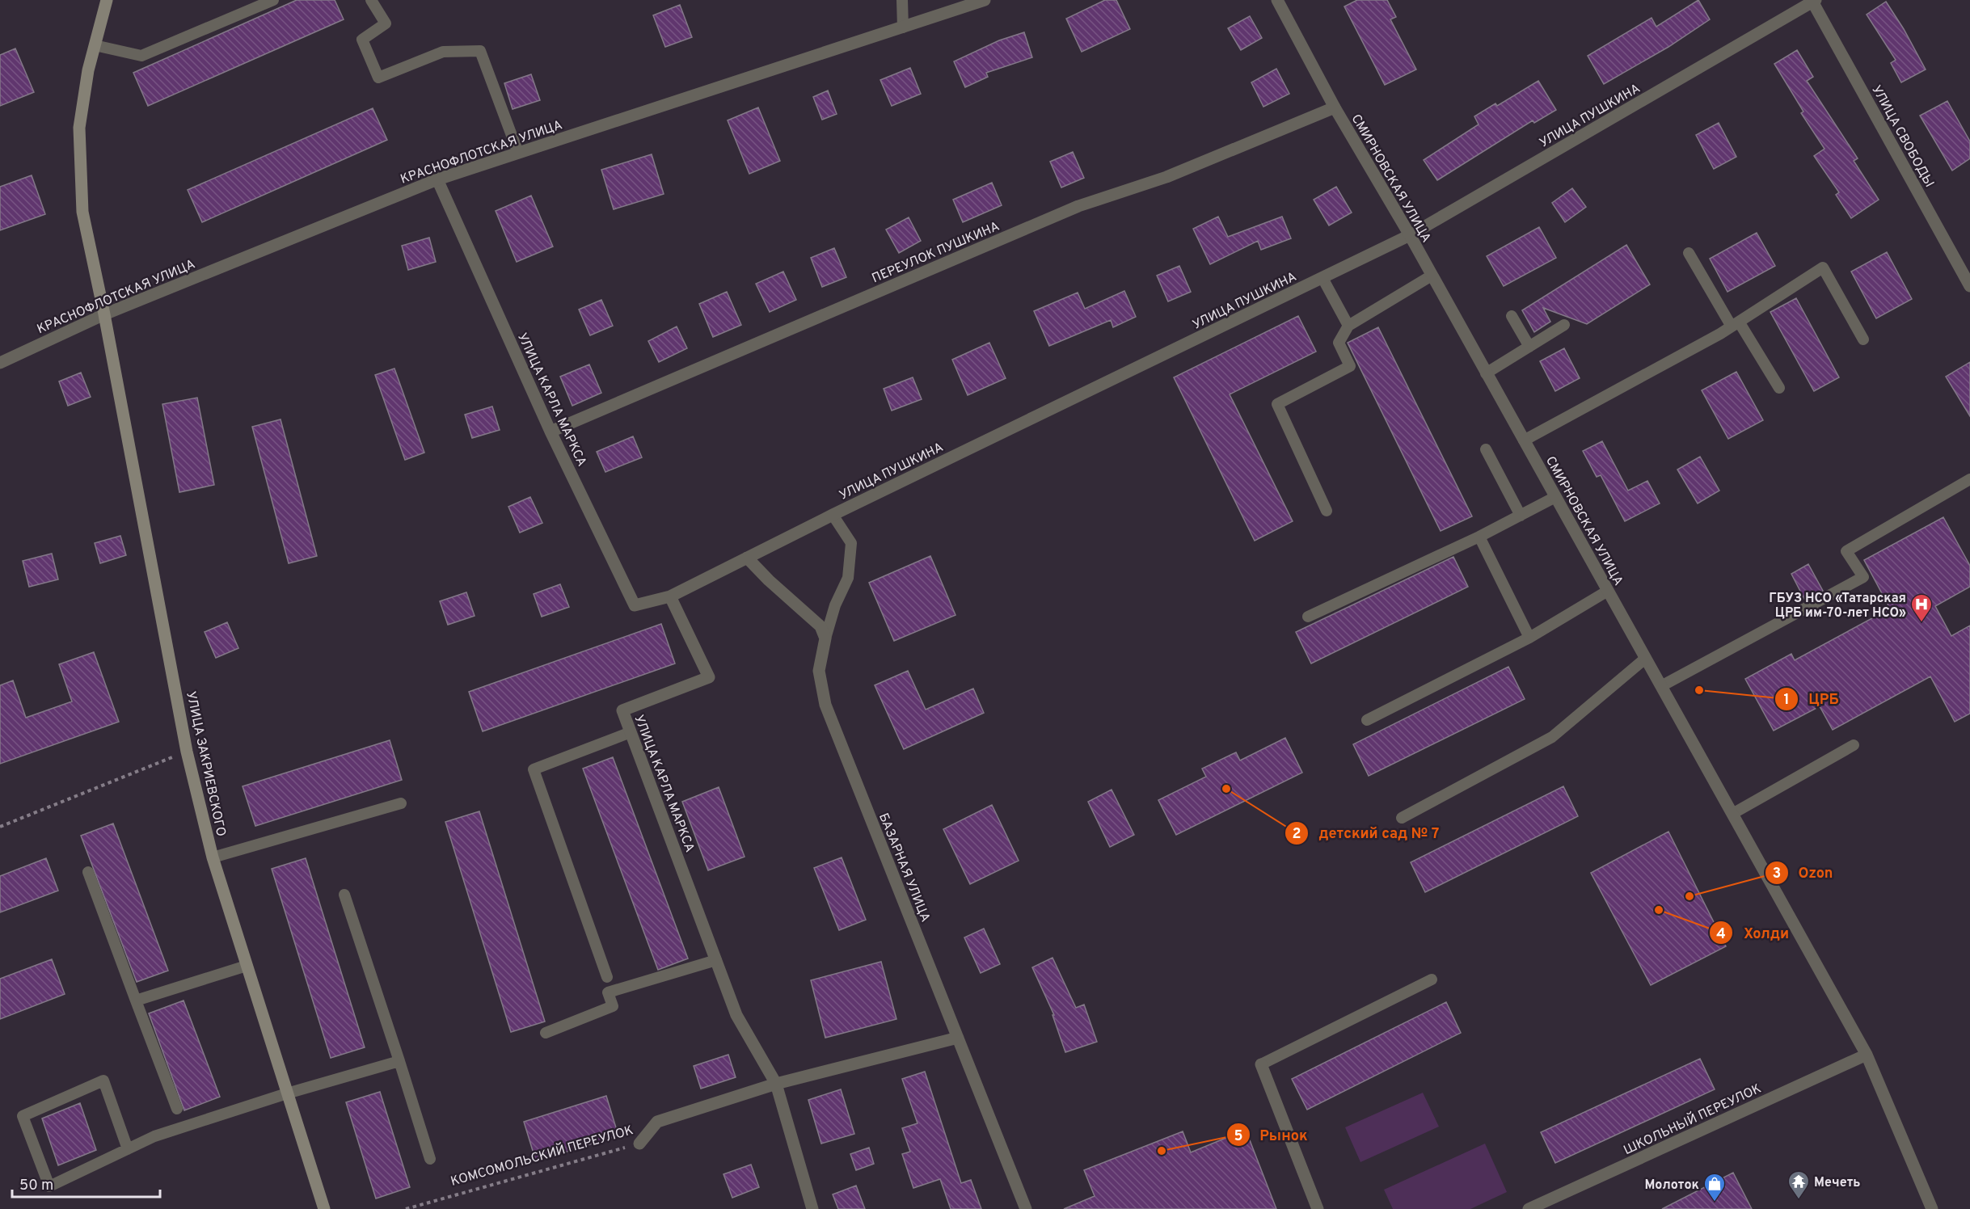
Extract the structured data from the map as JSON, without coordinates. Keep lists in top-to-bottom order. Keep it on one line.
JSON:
{"streets":{"main road":["УЛИЦА ЗАКРИЕВСКОГО"],"street":["УЛИЦА ПУШКИНА","УЛИЦА СВОБОДЫ","КРАСНОФЛОТСКАЯ УЛИЦА","СМИРНОВСКАЯ УЛИЦА","ПЕРЕУЛОК ПУШКИНА","УЛИЦА КАРЛА МАРКСА","БАЗАРНАЯ УЛИЦА","ШКОЛЬНЫЙ ПЕРЕУЛОК","КОМСОМОЛЬСКИЙ ПЕРЕУЛОК"]},"crossings":[["УЛИЦА ПУШКИНА","УЛИЦА СВОБОДЫ"],["УЛИЦА ПУШКИНА","СМИРНОВСКАЯ УЛИЦА"],["УЛИЦА ПУШКИНА","УЛИЦА КАРЛА МАРКСА"],["КРАСНОФЛОТСКАЯ УЛИЦА","УЛИЦА КАРЛА МАРКСА"],["КРАСНОФЛОТСКАЯ УЛИЦА","УЛИЦА ЗАКРИЕВСКОГО"],["СМИРНОВСКАЯ УЛИЦА","ПЕРЕУЛОК ПУШКИНА"],["СМИРНОВСКАЯ УЛИЦА","ШКОЛЬНЫЙ ПЕРЕУЛОК"],["ПЕРЕУЛОК ПУШКИНА","УЛИЦА КАРЛА МАРКСА"],["УЛИЦА КАРЛА МАРКСА","КОМСОМОЛЬСКИЙ ПЕРЕУЛОК"],["БАЗАРНАЯ УЛИЦА","КОМСОМОЛЬСКИЙ ПЕРЕУЛОК"]],"places":{"hospital":["ГБУЗ НСО «Татарская ЦРБ им-70-лет НСО»"],"other":["ЦРБ","детский сад № 7","Ozon","Холди","Рынок"],"temple":["Мечеть"],"shop":["Молоток"]},"scale_bar":"50 m"}
